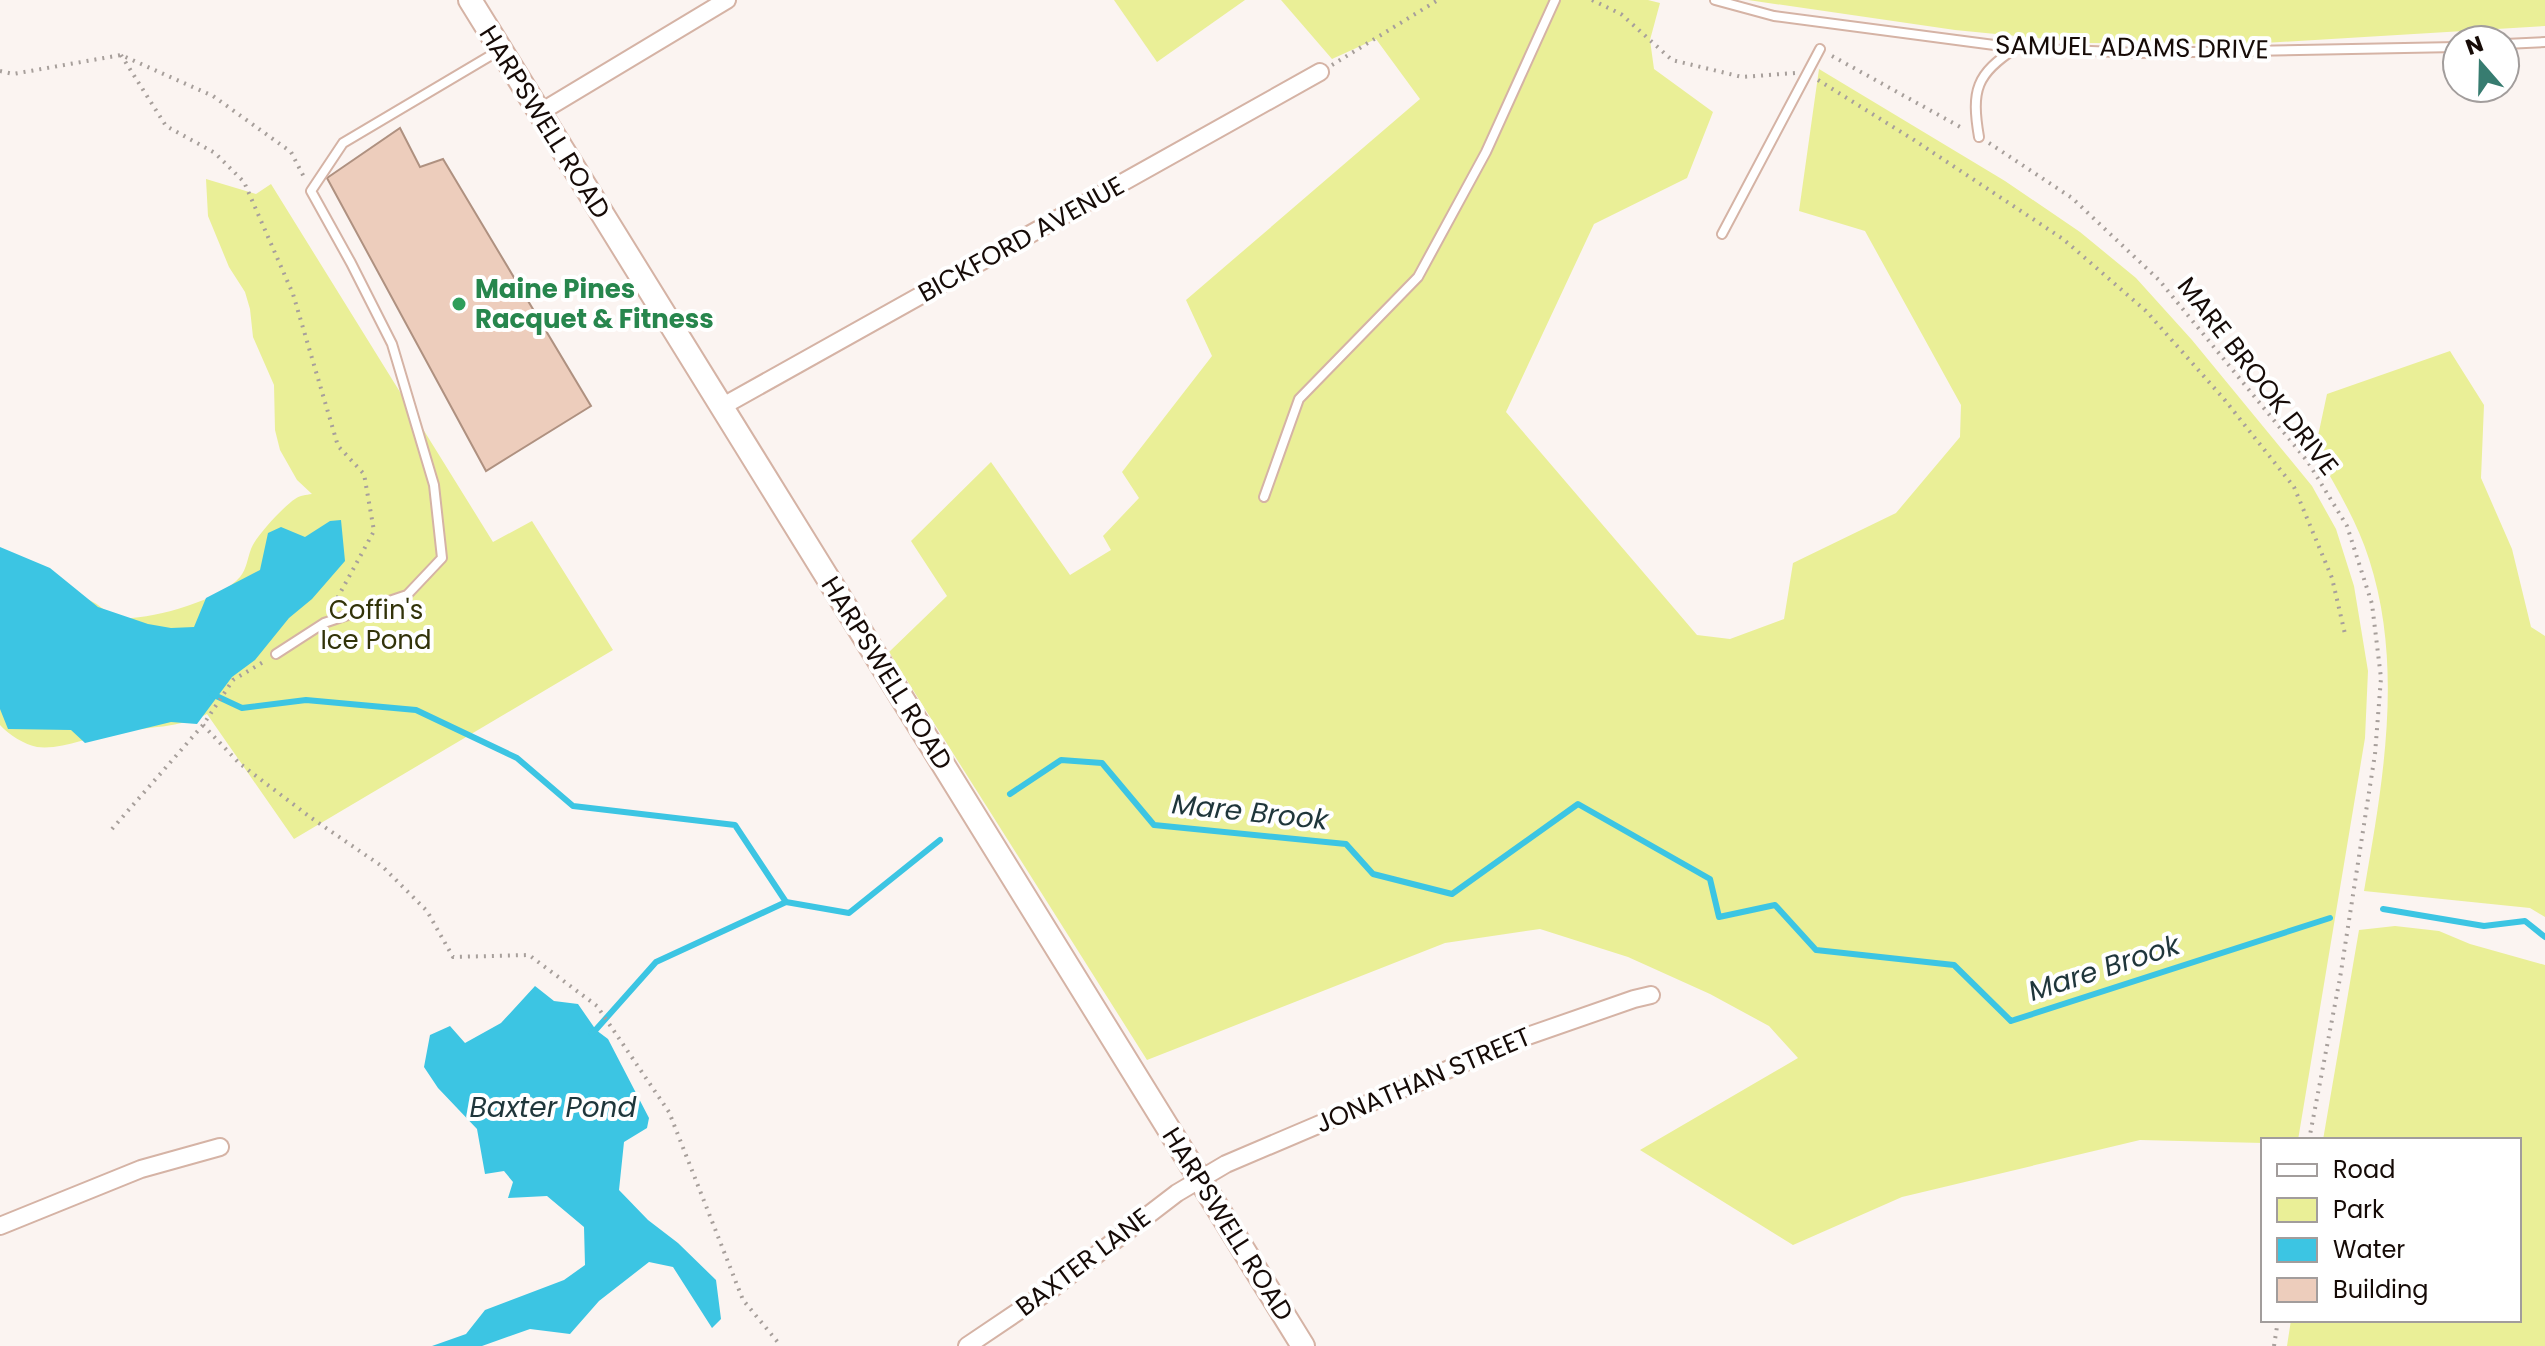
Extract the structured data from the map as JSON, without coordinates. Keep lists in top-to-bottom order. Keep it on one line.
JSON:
{"streets":{"main road":["HARPSWELL ROAD"],"street":["BICKFORD AVENUE","JONATHAN STREET","BAXTER LANE"],"lane":["SAMUEL ADAMS DRIVE"],"path":["MARE BROOK DRIVE"]},"crossings":[["HARPSWELL ROAD","BICKFORD AVENUE"],["HARPSWELL ROAD","JONATHAN STREET"],["HARPSWELL ROAD","BAXTER LANE"],["JONATHAN STREET","BAXTER LANE"]],"water":["Mare Brook","Baxter Pond"],"parks":["Coffin's Ice Pond"],"places":["Maine Pines Racquet & Fitness"],"legend":["Road","Park","Water","Building"],"north":"top"}
